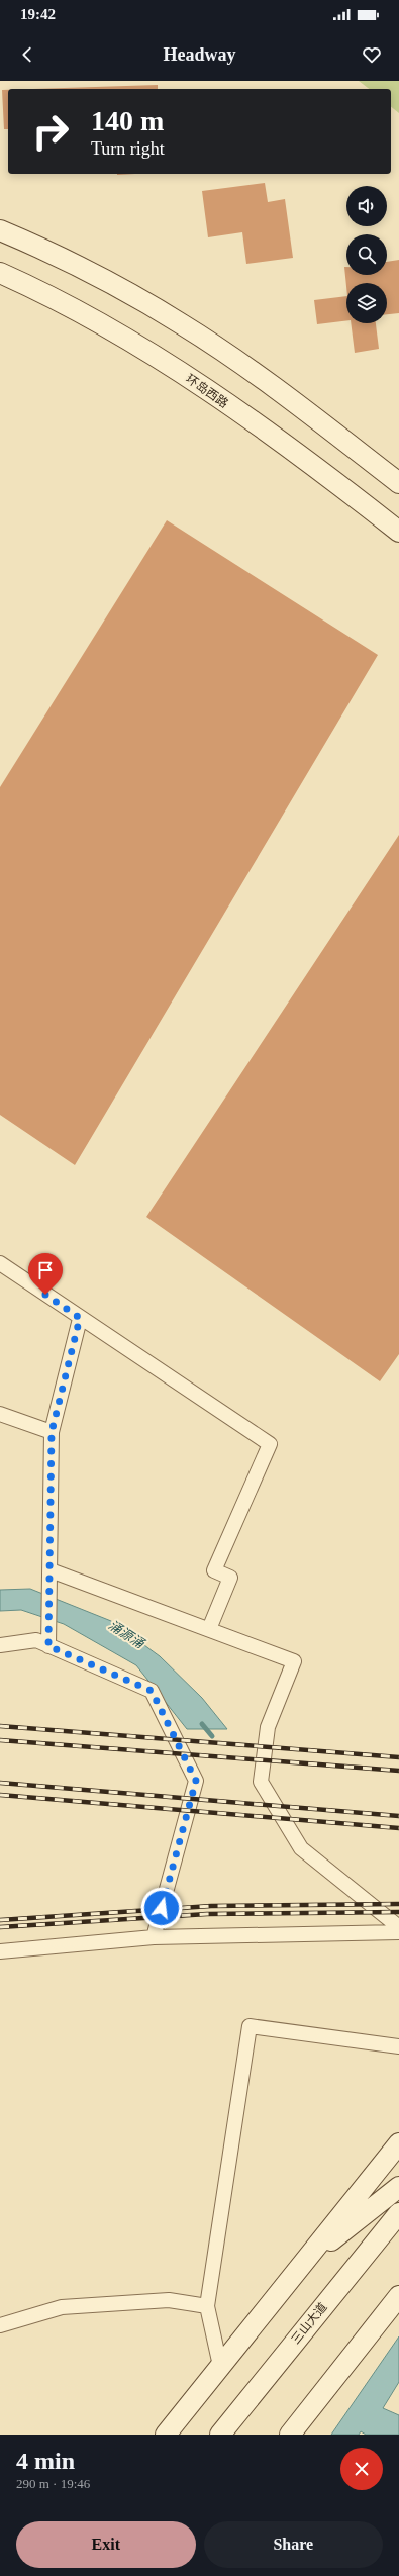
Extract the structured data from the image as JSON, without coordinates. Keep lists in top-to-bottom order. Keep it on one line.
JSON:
{"streets":{"main road":["环岛西路","三山大道"]},"water":["涌源涌"],"page":{"status":"19:42","header":"Headway","turn":["140 m","Turn right"],"heading":["4 min","290 m · 19:46"],"buttons":["Exit","Share"]}}
